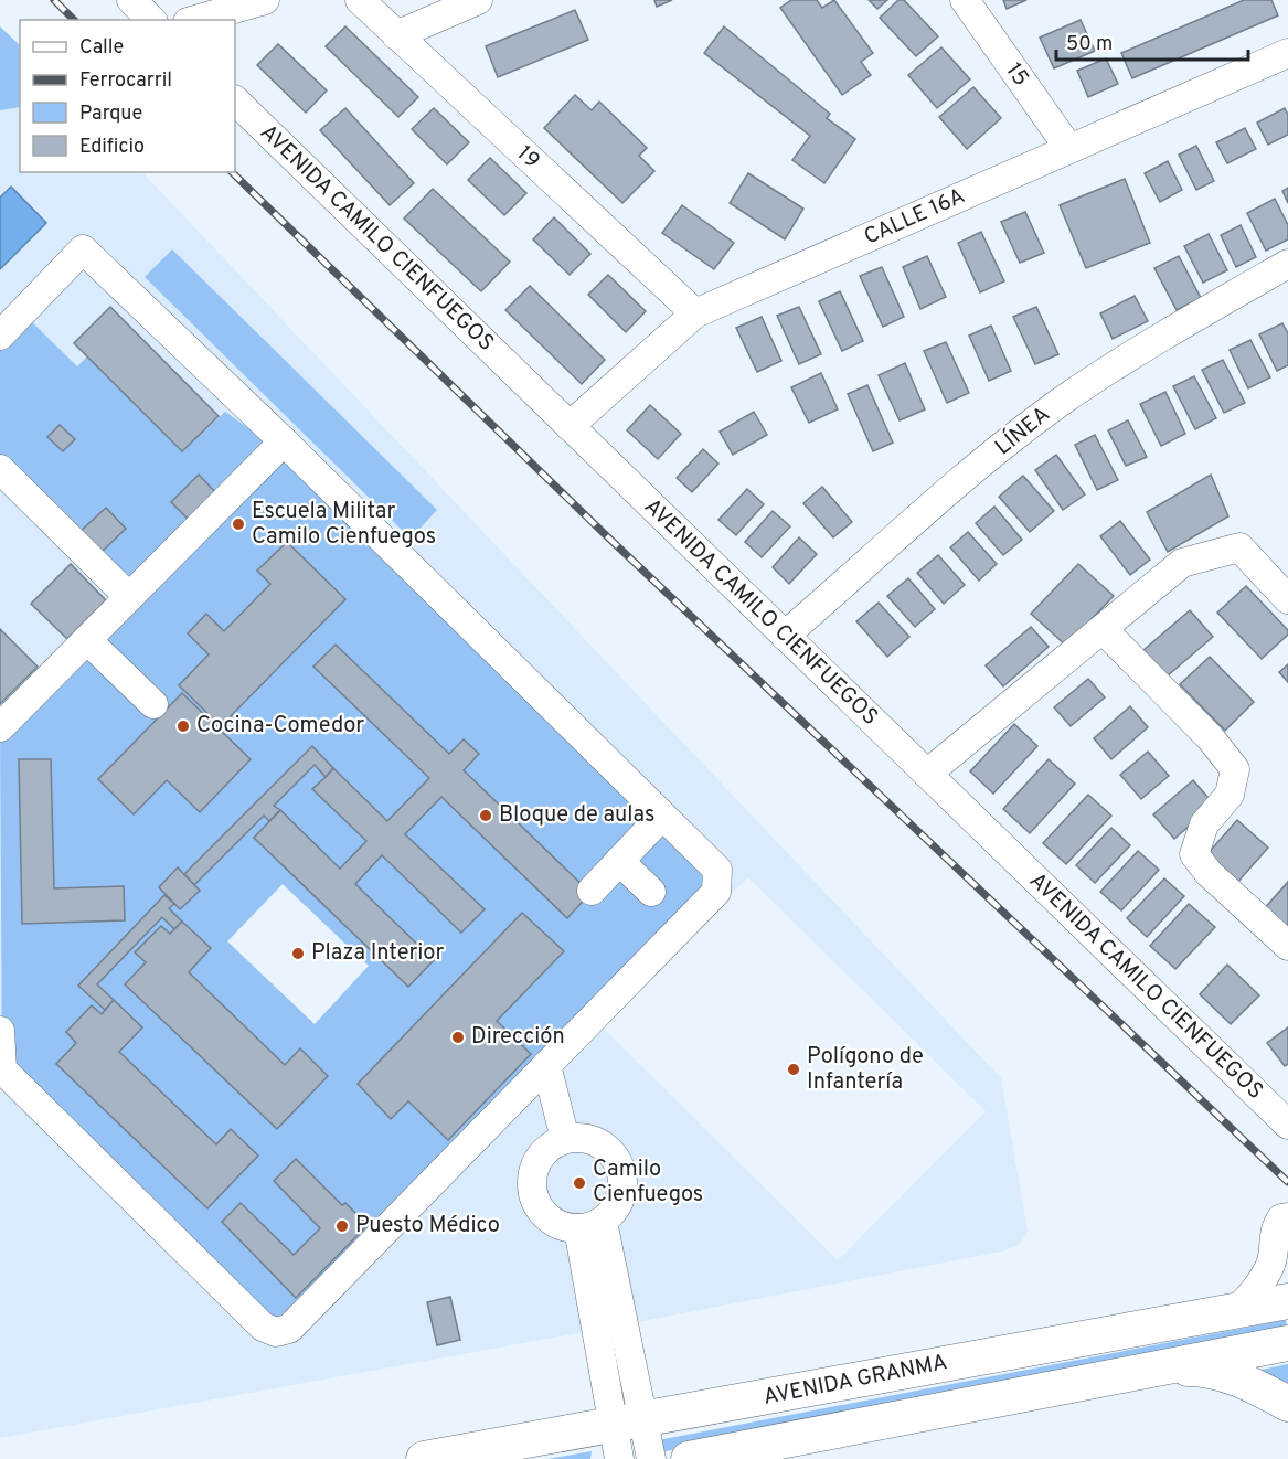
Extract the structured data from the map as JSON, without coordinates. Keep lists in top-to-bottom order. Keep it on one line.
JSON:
{"streets":{"main road":["AVENIDA GRANMA"],"street":["15","19","CALLE 16A","AVENIDA CAMILO CIENFUEGOS","LÍNEA"]},"crossings":[["15","CALLE 16A"],["19","CALLE 16A"],["CALLE 16A","AVENIDA CAMILO CIENFUEGOS"],["AVENIDA CAMILO CIENFUEGOS","LÍNEA"]],"places":["Escuela Militar Camilo Cienfuegos","Cocina-Comedor","Bloque de aulas","Plaza Interior","Dirección","Polígono de Infantería","Camilo Cienfuegos","Puesto Médico"],"legend":["Calle","Ferrocarril","Parque","Edificio"],"scale_bar":"50 m"}
